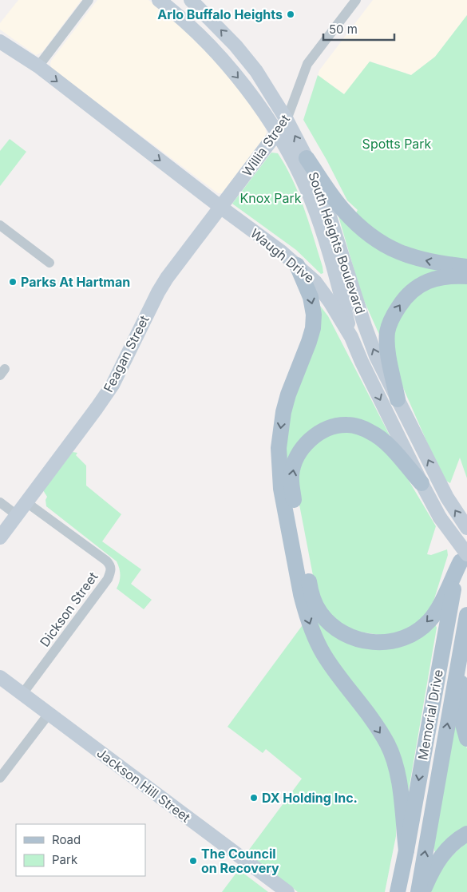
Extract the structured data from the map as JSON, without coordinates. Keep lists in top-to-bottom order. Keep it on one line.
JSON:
{"streets":{"main road":["Willia Street","South Heights Boulevard","Waugh Drive","Feagan Street","Memorial Drive","Jackson Hill Street"],"street":["Dickson Street"]},"crossings":[["Willia Street","South Heights Boulevard"],["Willia Street","Waugh Drive"],["Willia Street","Feagan Street"],["South Heights Boulevard","Waugh Drive"],["Waugh Drive","Feagan Street"],["Waugh Drive","Memorial Drive"],["Feagan Street","Dickson Street"],["Dickson Street","Jackson Hill Street"]],"one_way":["Waugh Drive"],"parks":["Spotts Park","Knox Park"],"places":["Arlo Buffalo Heights","Parks At Hartman","DX Holding Inc.","The Council on Recovery"],"legend":["Road","Park"],"scale_bar":"50 m"}
